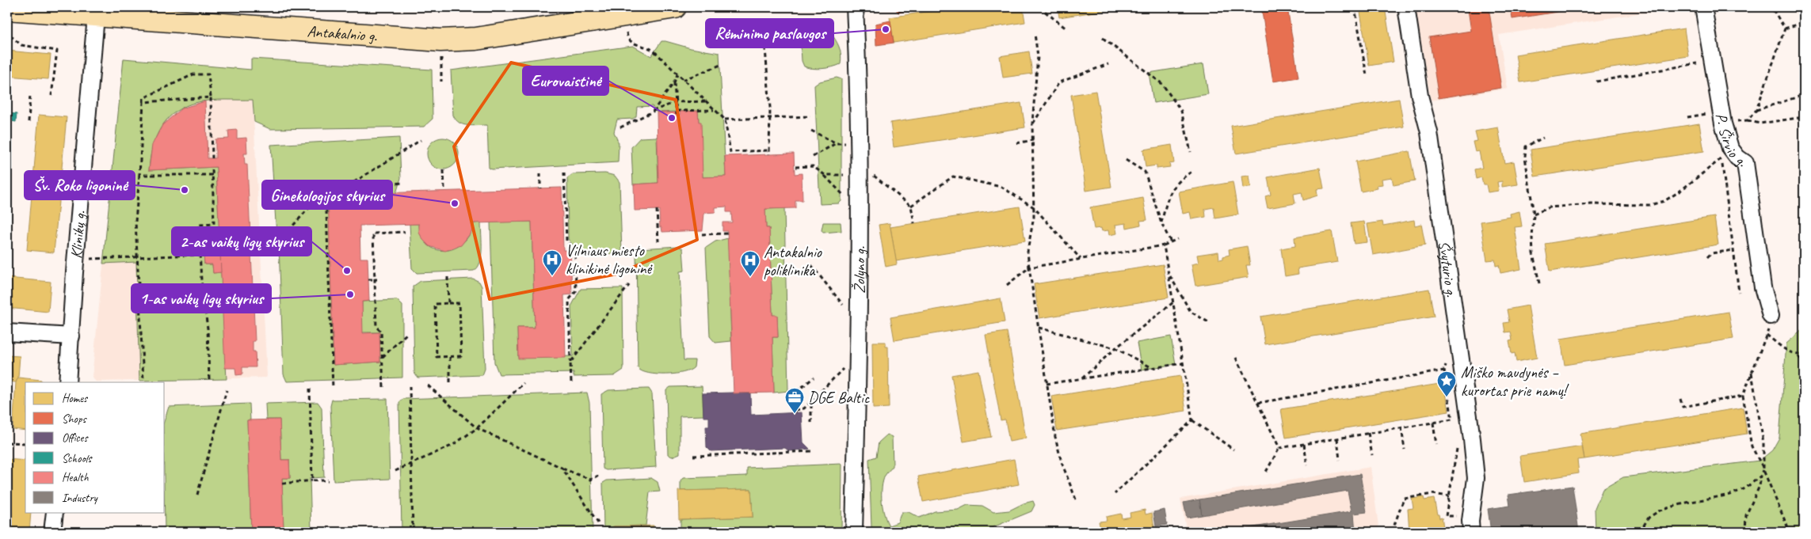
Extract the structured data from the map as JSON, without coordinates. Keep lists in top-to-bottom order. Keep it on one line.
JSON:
{"streets":{"main road":["Antakalnio g."],"street":["P. Širvio g.","Klinikų g.","Švyturio g.","Žolyno g."]},"crossings":[["Antakalnio g.","Klinikų g."]],"places":{"other":["Rėminimo paslaugos","Eurovaistinė","Šv. Roko ligoninė","Ginekologijos skyrius","2-as vaikų ligų skyrius","1-as vaikų ligų skyrius"],"hospital":["Vilniaus miesto klinikinė ligoninė","Antakalnio poliklinika"],"place":["Miško maudynės – kurortas prie namų!"],"office":["DGE Baltic"]},"legend":["Homes","Shops","Offices","Schools","Health","Industry"]}
